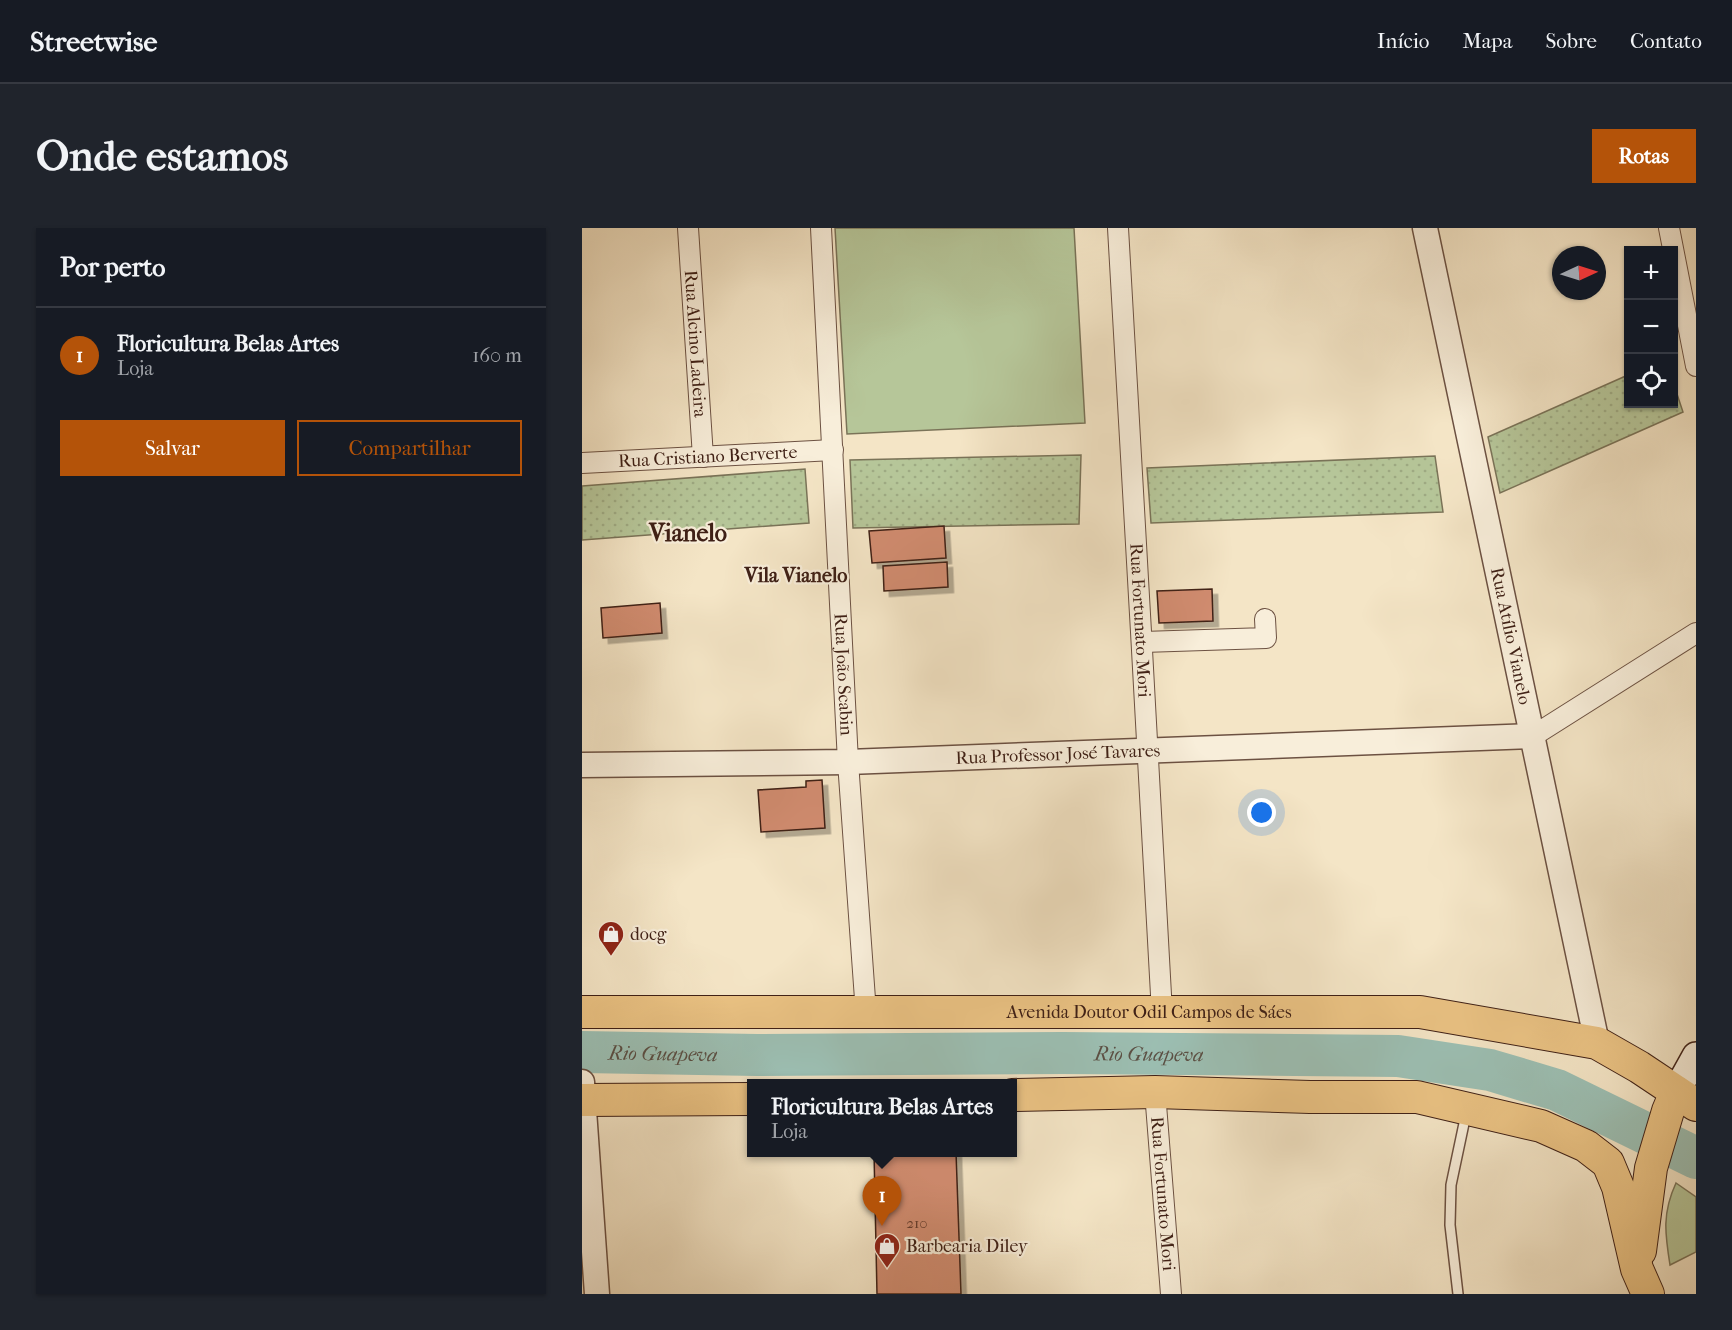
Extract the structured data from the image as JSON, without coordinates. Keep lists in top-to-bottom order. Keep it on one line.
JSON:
{"streets":{"main road":["Avenida Doutor Odil Campos de Sáes"],"street":["Rua Alcino Ladeira","Rua Cristiano Berverte","Rua Fortunato Mori","Rua Atílio Vianelo","Rua João Scabin","Rua Professor José Tavares"]},"crossings":[["Rua Alcino Ladeira","Rua Cristiano Berverte"],["Rua Cristiano Berverte","Rua João Scabin"],["Rua Fortunato Mori","Rua Professor José Tavares"],["Rua Fortunato Mori","Avenida Doutor Odil Campos de Sáes"],["Rua Atílio Vianelo","Rua Professor José Tavares"],["Rua Atílio Vianelo","Avenida Doutor Odil Campos de Sáes"],["Rua João Scabin","Rua Professor José Tavares"],["Rua João Scabin","Avenida Doutor Odil Campos de Sáes"]],"districts":["Vianelo","Vila Vianelo"],"water":["Rio Guapeva"],"places":{"shop":["docg","Barbearia Diley"]},"house_numbers":["210"],"north":"right","page":{"header":"Streetwise","nav":["Início","Mapa","Sobre","Contato"],"buttons":["Rotas",["Salvar","Compartilhar"]],"title":"Onde estamos","heading":"Por perto","map_buttons":["+","−"],"list":[{"mark":"1","name":"Floricultura Belas Artes","note":"Loja","value":"160 m"}],"popup":["Floricultura Belas Artes","Loja"],"pins":"1"}}
